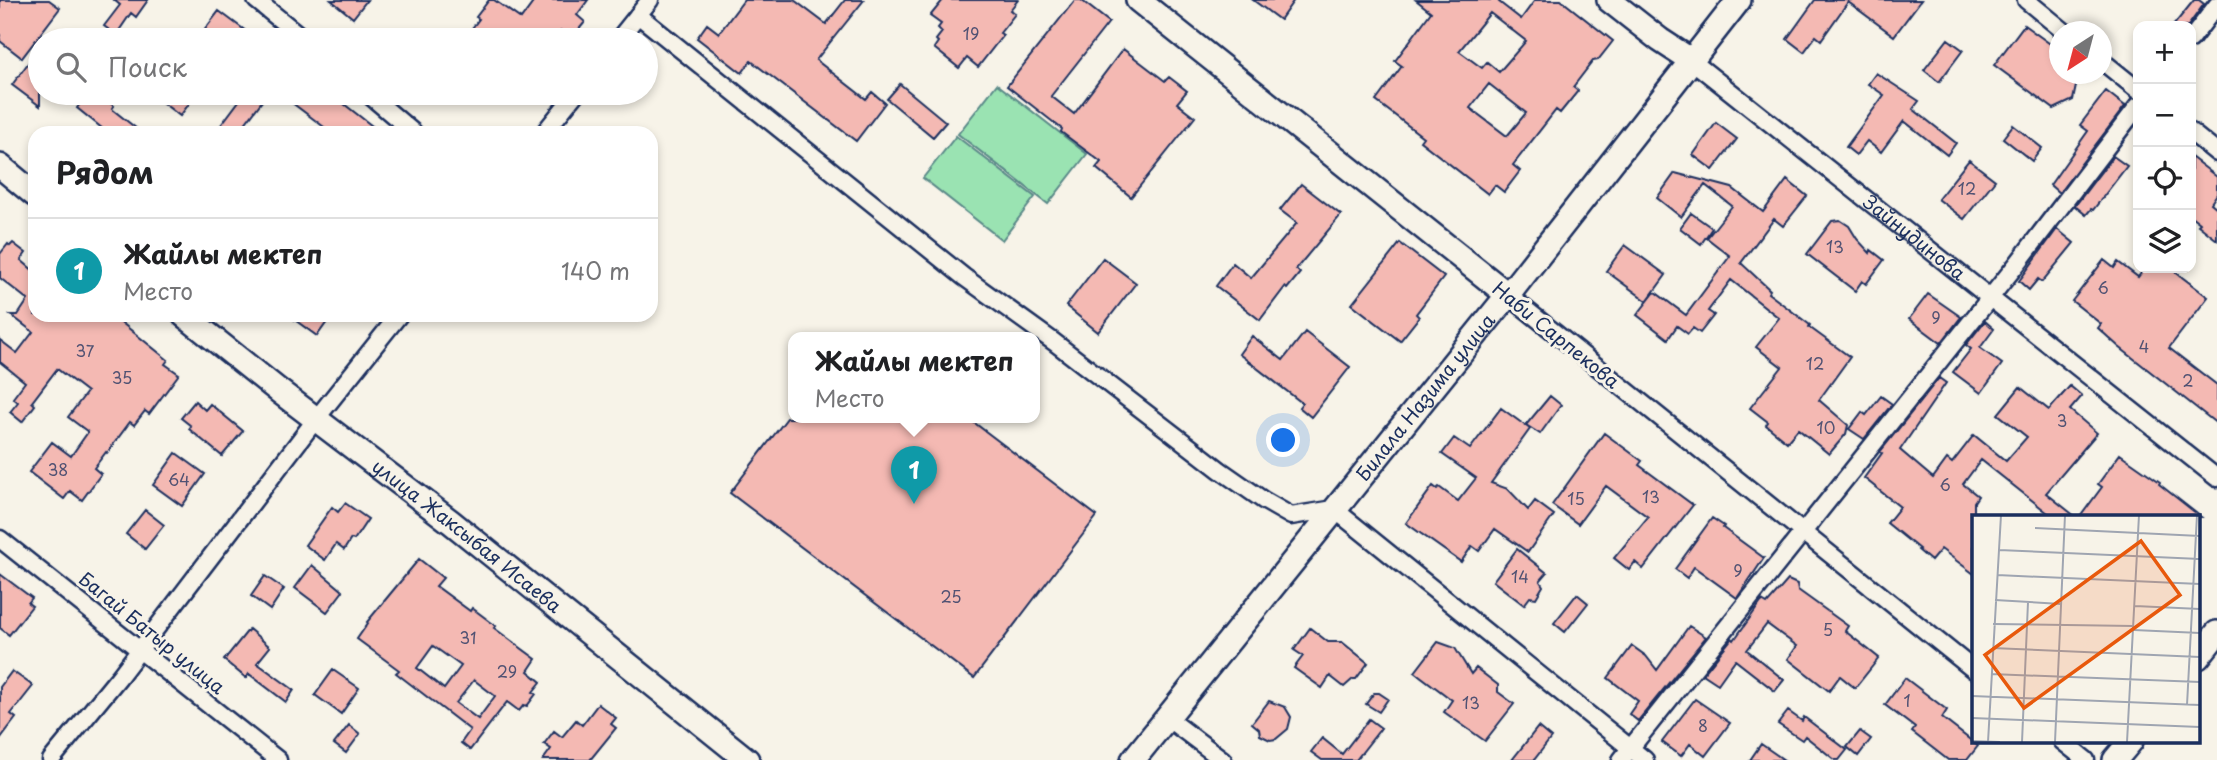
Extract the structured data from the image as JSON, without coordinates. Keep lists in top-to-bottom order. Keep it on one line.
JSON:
{"streets":{"street":["Зайнудинова","Наби Сарпекова","Билала Назима улица","улица Жаксыбая Исаева","Багай Батыр улица"]},"crossings":[["Зайнудинова","Билала Назима улица"],["Наби Сарпекова","Билала Назима улица"]],"house_numbers":["19","12","13","6","9","4","37","12","35","2","3","10","38","64","6","13","15","9","14","25","5","31","29","1","13","8"],"north":"bottom left","page":{"map_buttons":["+","−"],"search":"Поиск","heading":"Рядом","list":[{"mark":"1","name":"Жайлы мектеп","note":"Место","value":"140 m"}],"popup":["Жайлы мектеп","Место"],"pins":"1"}}
